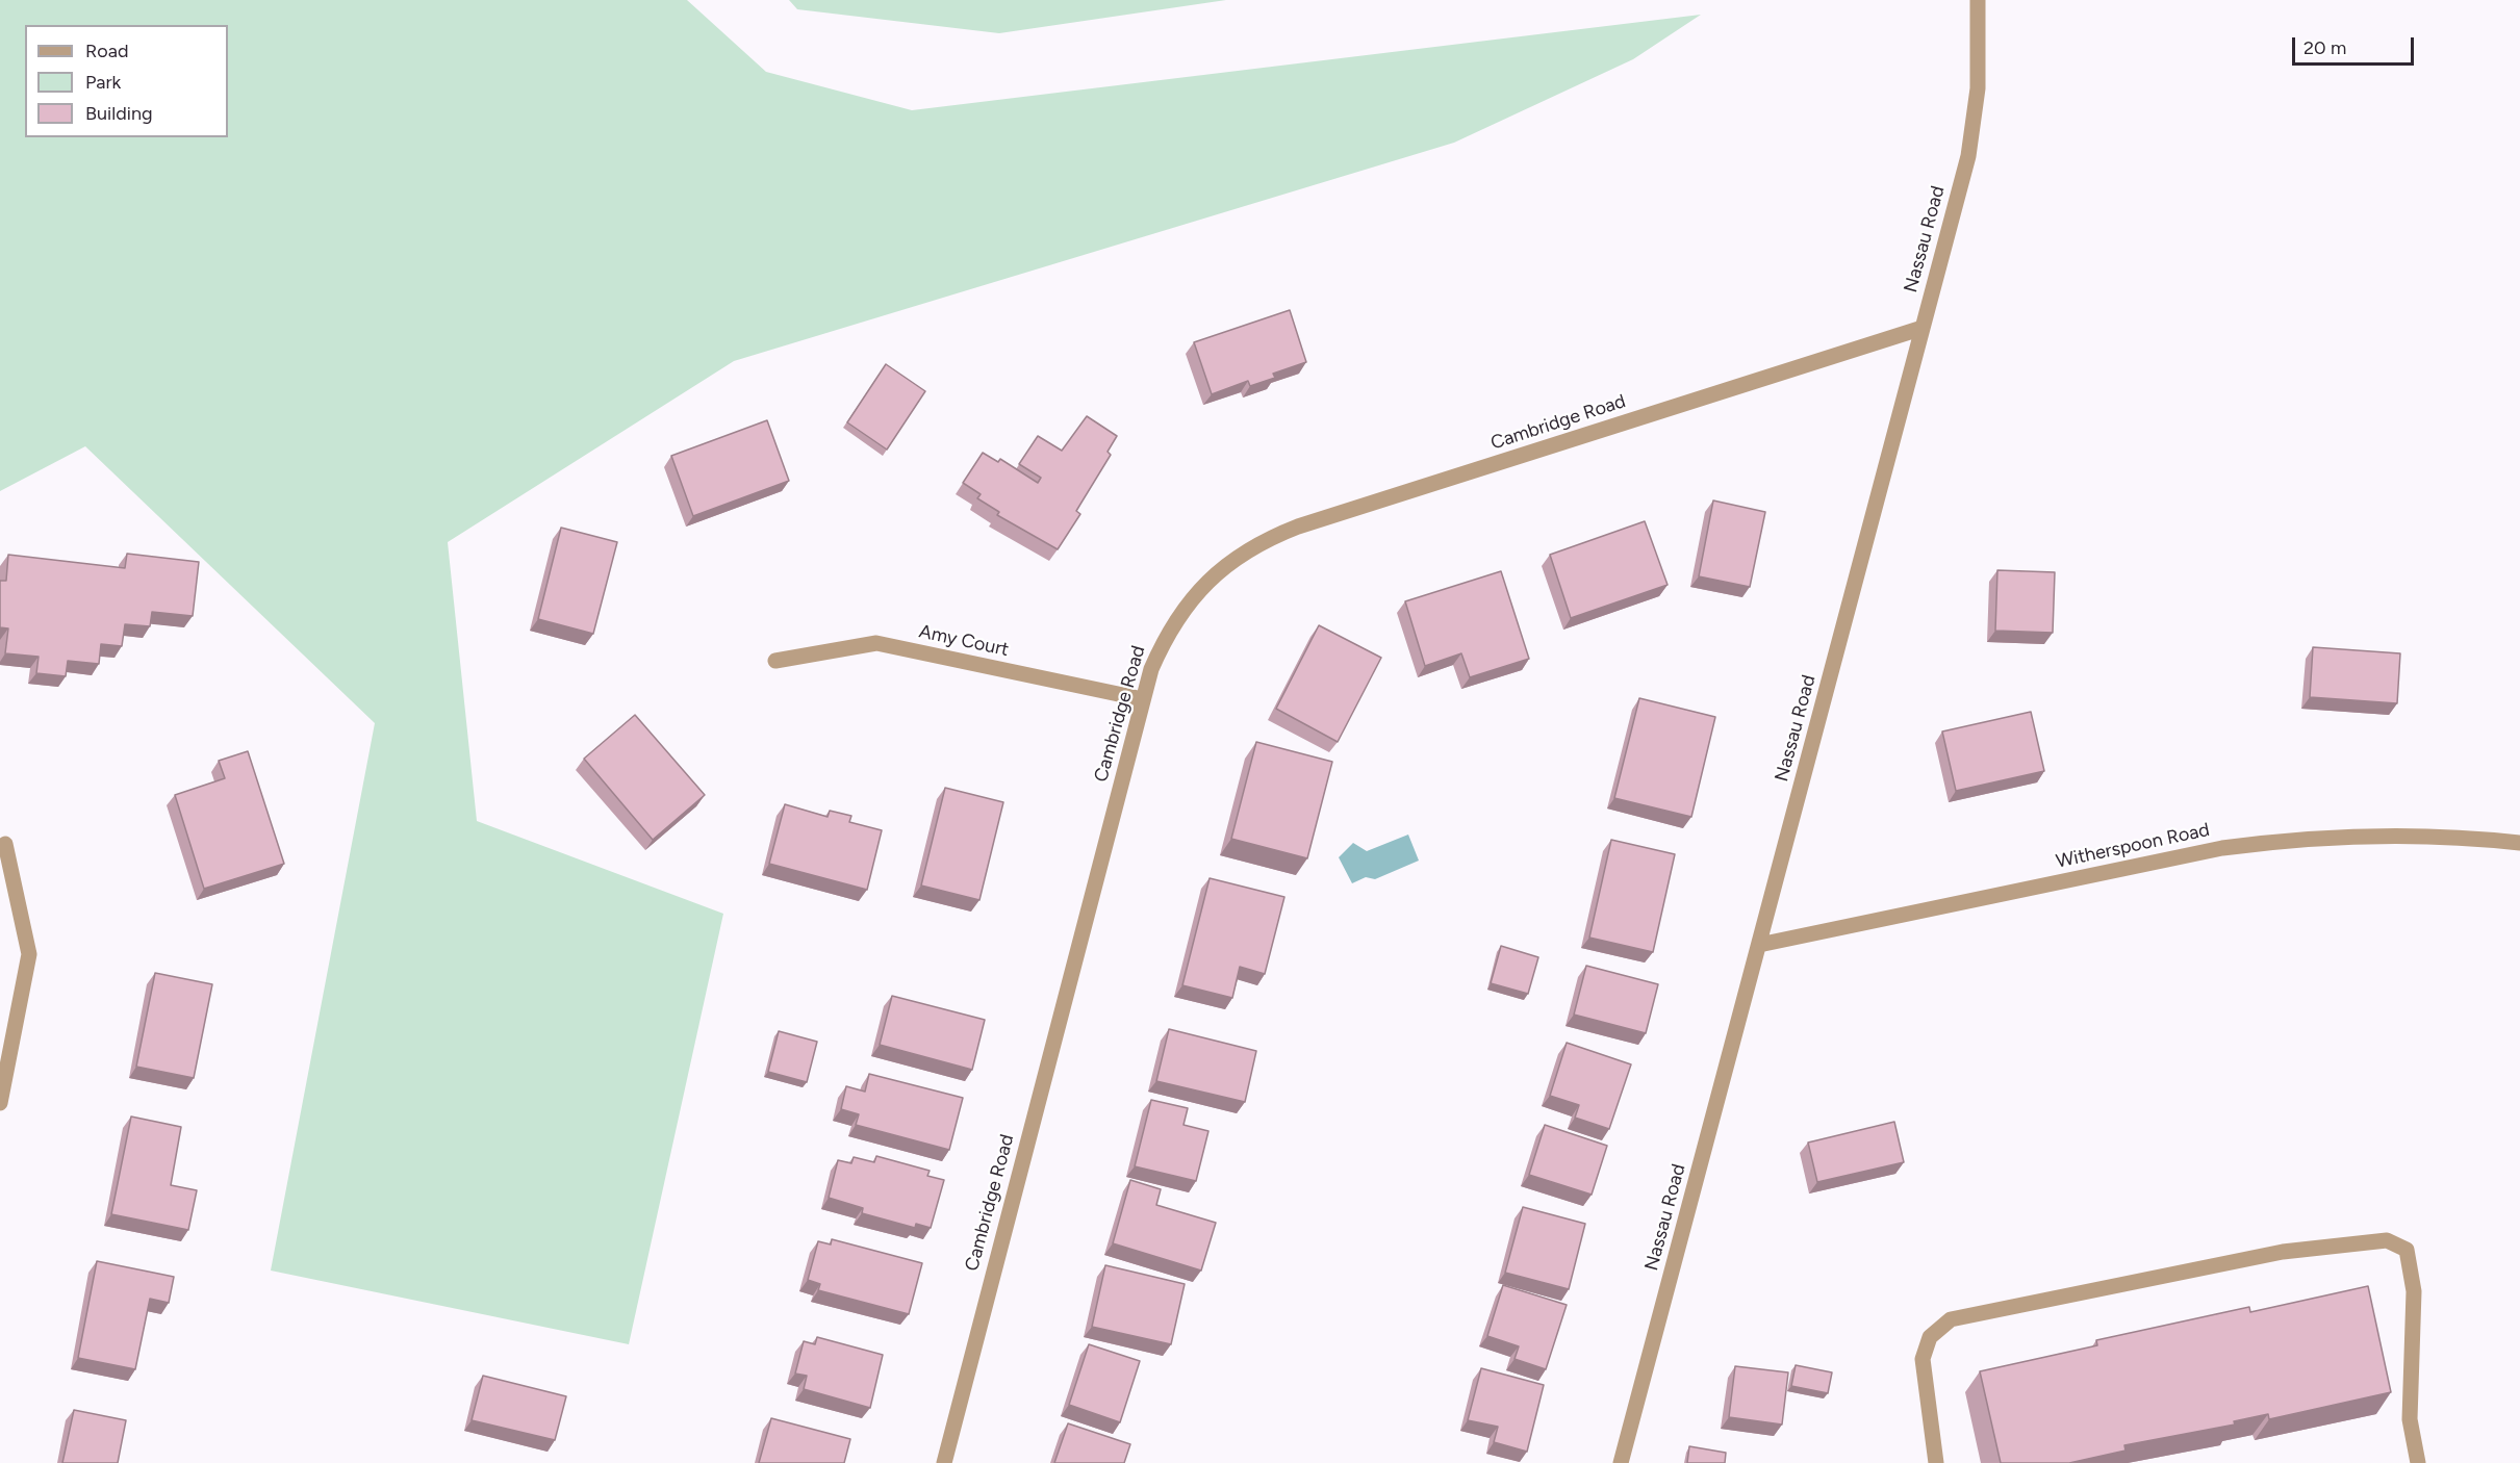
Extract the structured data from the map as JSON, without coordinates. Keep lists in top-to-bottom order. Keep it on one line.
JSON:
{"streets":{"street":["Nassau Road","Cambridge Road","Amy Court","Witherspoon Road"]},"crossings":[["Nassau Road","Cambridge Road"],["Nassau Road","Witherspoon Road"],["Cambridge Road","Amy Court"]],"legend":["Road","Park","Building"],"scale_bar":"20 m"}
